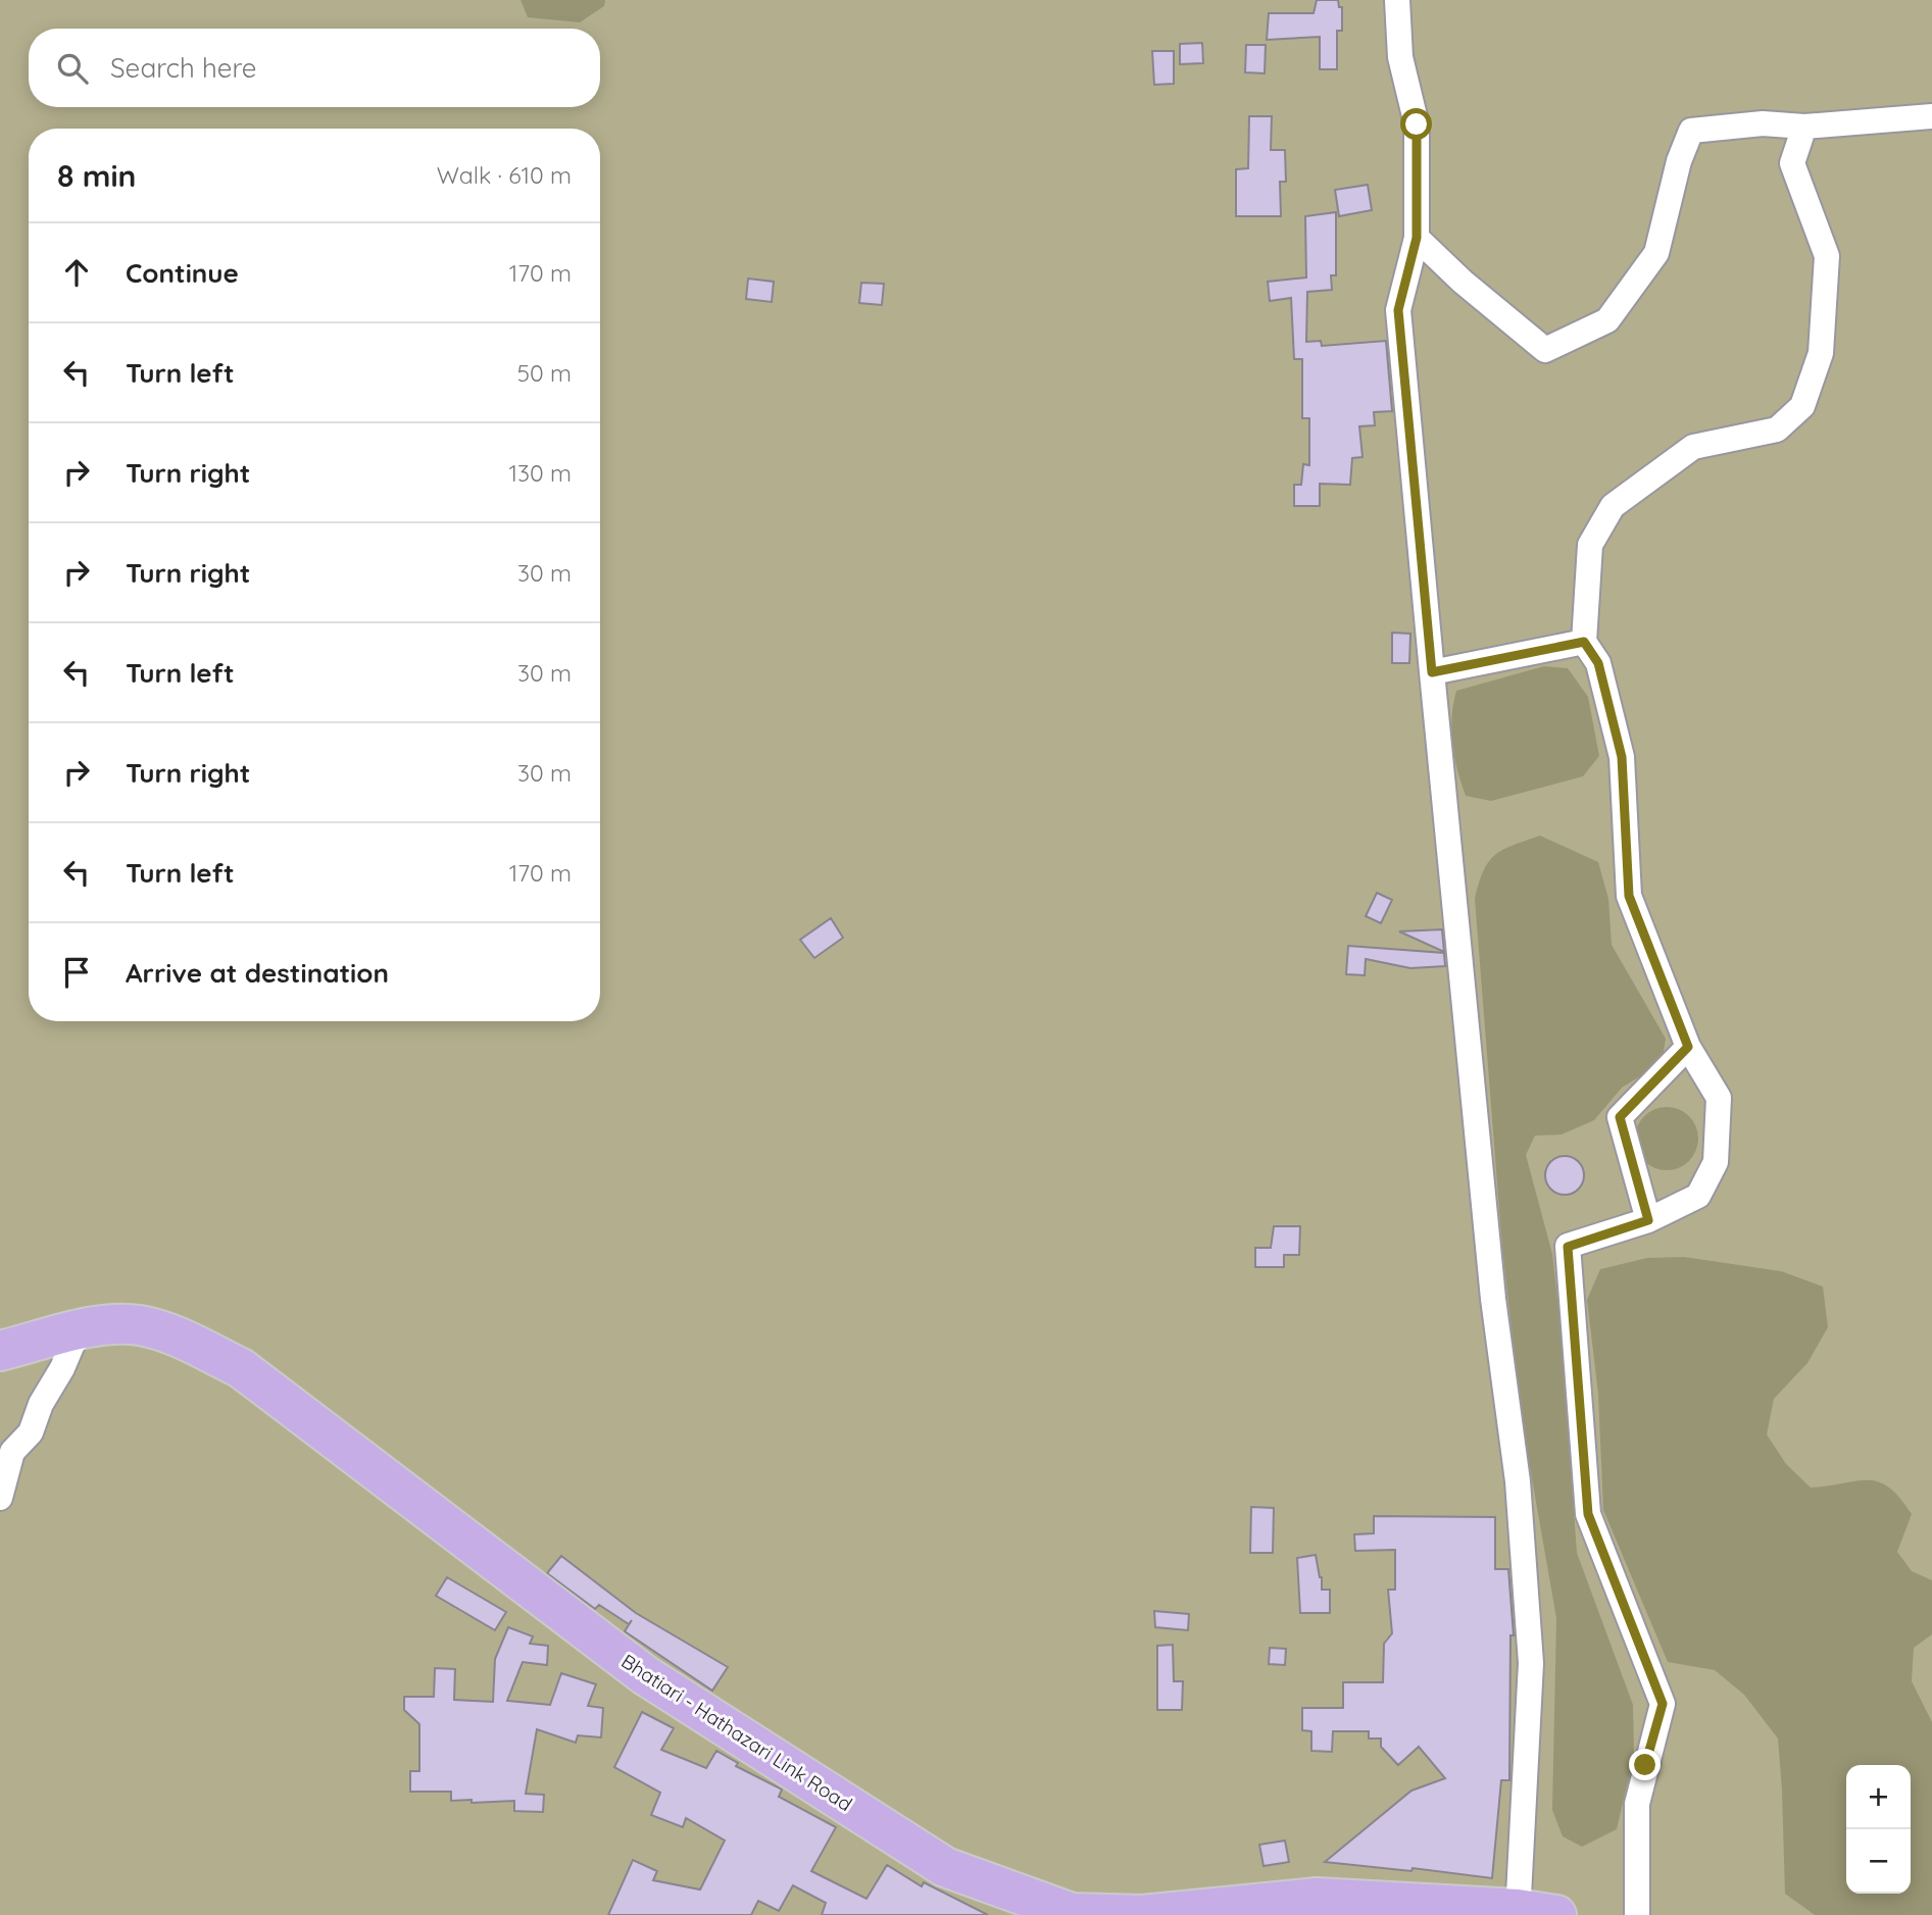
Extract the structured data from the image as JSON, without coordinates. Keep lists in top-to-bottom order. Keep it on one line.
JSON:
{"streets":{"main road":["Bhatiari - Hathazari Link Road"]},"page":{"search":"Search here","heading":["8 min","Walk · 610 m"],"list":[["Continue","170 m"],["Turn left","50 m"],["Turn right","130 m"],["Turn right","30 m"],["Turn left","30 m"],["Turn right","30 m"],["Turn left","170 m"],"Arrive at destination"],"map_buttons":["+","−"]}}
